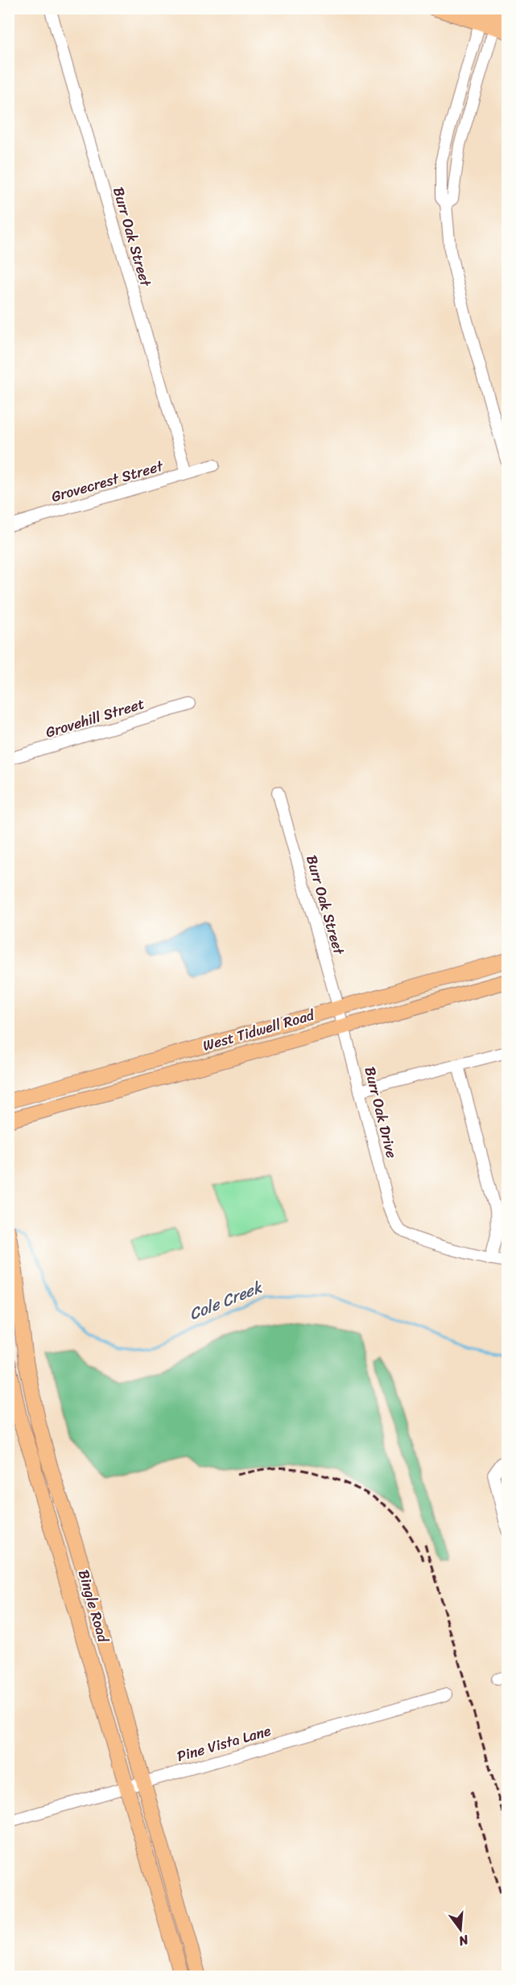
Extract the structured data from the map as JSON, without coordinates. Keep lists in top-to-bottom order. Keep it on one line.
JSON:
{"streets":{"main road":["West Tidwell Road","Bingle Road"],"street":["Burr Oak Street","Grovecrest Street","Grovehill Street","Burr Oak Drive","Pine Vista Lane"]},"crossings":[["Burr Oak Street","Grovecrest Street"],["Burr Oak Street","West Tidwell Road"],["Burr Oak Street","Burr Oak Drive"],["West Tidwell Road","Burr Oak Drive"],["Bingle Road","Pine Vista Lane"]],"water":["Cole Creek"],"north":"bottom"}
